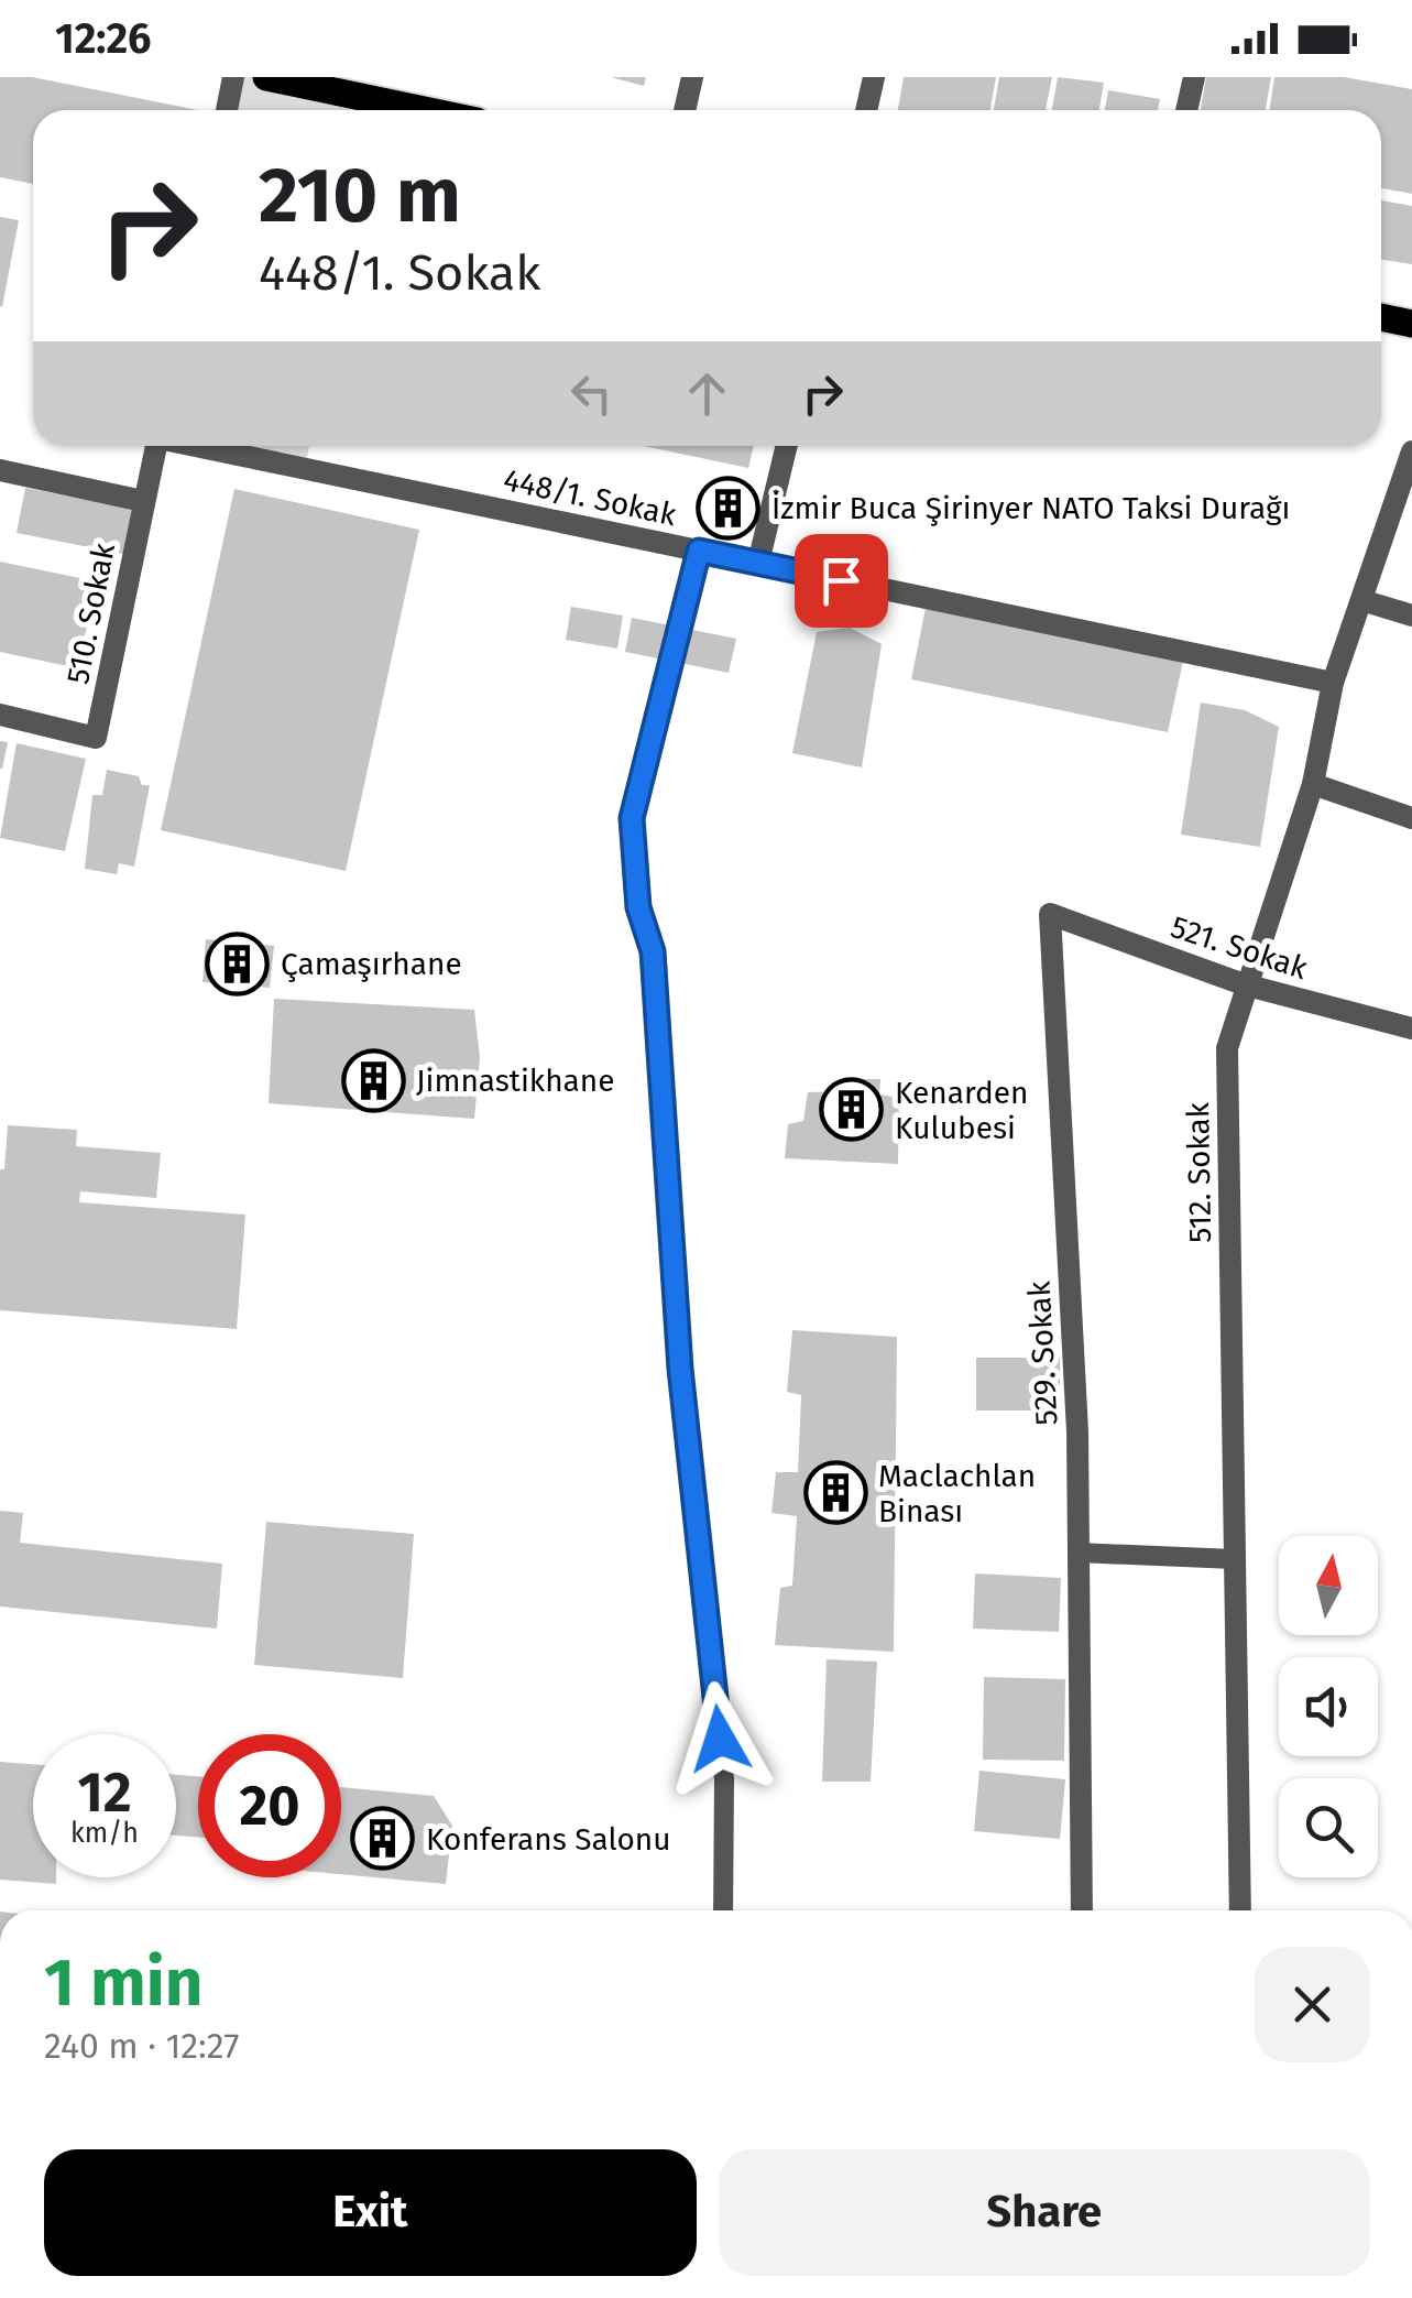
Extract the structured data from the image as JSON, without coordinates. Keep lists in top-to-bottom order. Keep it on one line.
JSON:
{"streets":{"street":["448/1. Sokak","510. Sokak","521. Sokak","512. Sokak","529. Sokak"]},"crossings":[["448/1. Sokak","512. Sokak"],["521. Sokak","512. Sokak"],["521. Sokak","529. Sokak"]],"places":{"building":["İzmir Buca Şirinyer NATO Taksi Durağı","Çamaşırhane","Jimnastikhane","Kenarden Kulubesi","Maclachlan Binası","Konferans Salonu"]},"north":"top","page":{"status":"12:26","turn":["210 m","448/1. Sokak"],"speed":"12 km/h","limit":"20","heading":["1 min","240 m · 12:27"],"buttons":["Exit","Share"]}}
